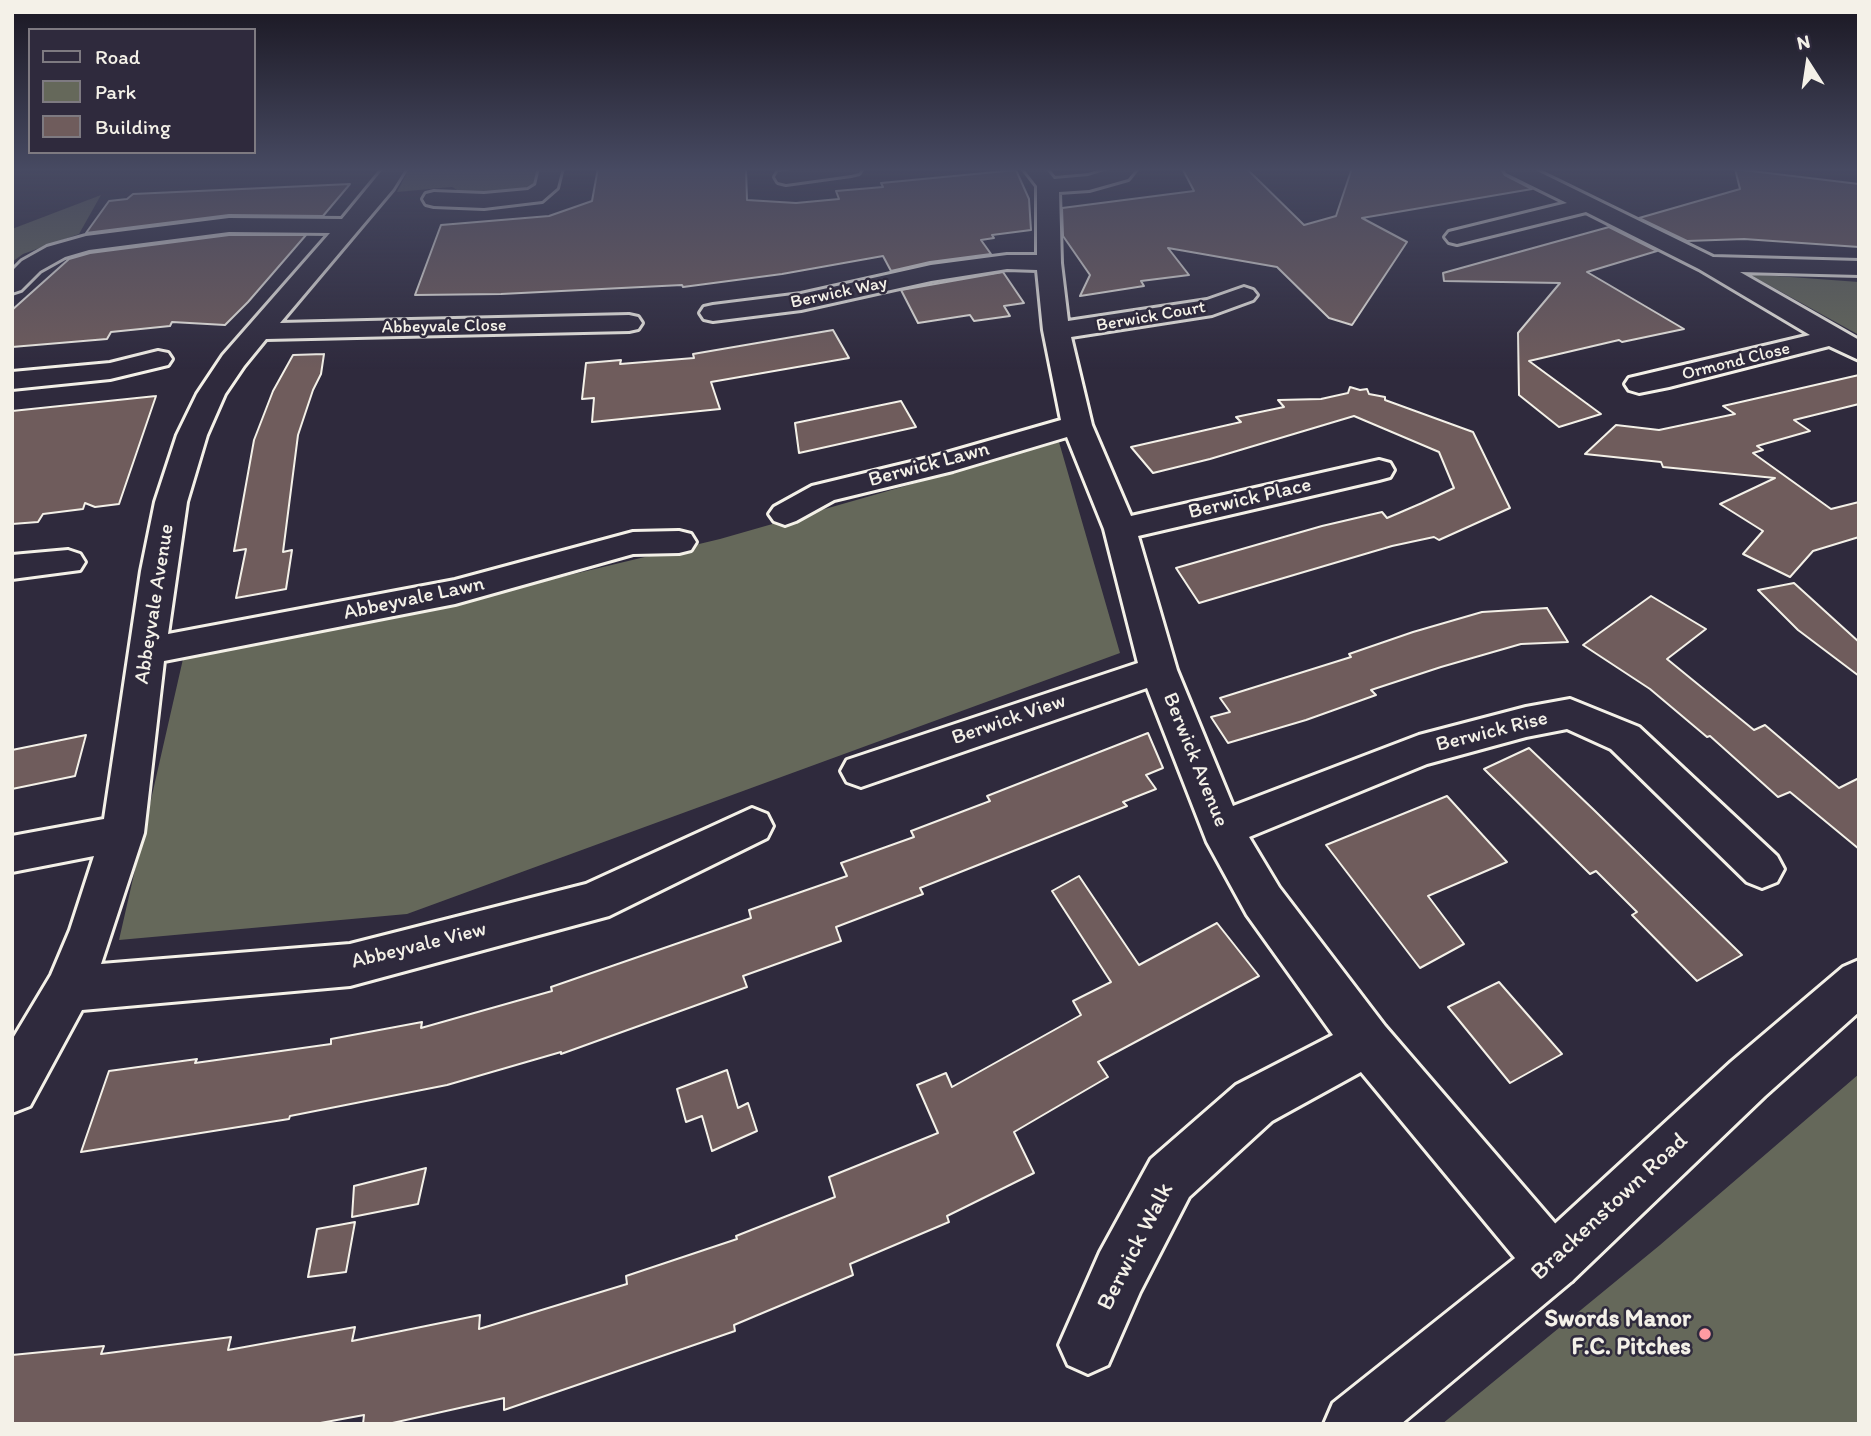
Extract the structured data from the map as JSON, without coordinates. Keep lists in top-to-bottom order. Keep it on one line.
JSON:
{"streets":{"street":["Berwick Way","Berwick Court","Abbeyvale Close","Ormond Close","Berwick Lawn","Berwick Place","Abbeyvale Lawn","Abbeyvale Avenue","Berwick View","Berwick Rise","Berwick Avenue","Abbeyvale View","Brackenstown Road","Berwick Walk"]},"crossings":[["Berwick Way","Berwick Avenue"],["Berwick Court","Berwick Avenue"],["Abbeyvale Close","Abbeyvale Avenue"],["Berwick Lawn","Berwick Avenue"],["Berwick Place","Berwick Avenue"],["Abbeyvale Lawn","Abbeyvale Avenue"],["Abbeyvale Avenue","Abbeyvale View"],["Berwick View","Berwick Avenue"],["Berwick Rise","Berwick Avenue"],["Berwick Avenue","Brackenstown Road"],["Berwick Avenue","Berwick Walk"]],"places":["Swords Manor F.C. Pitches"],"legend":["Road","Park","Building"],"north":"top"}
